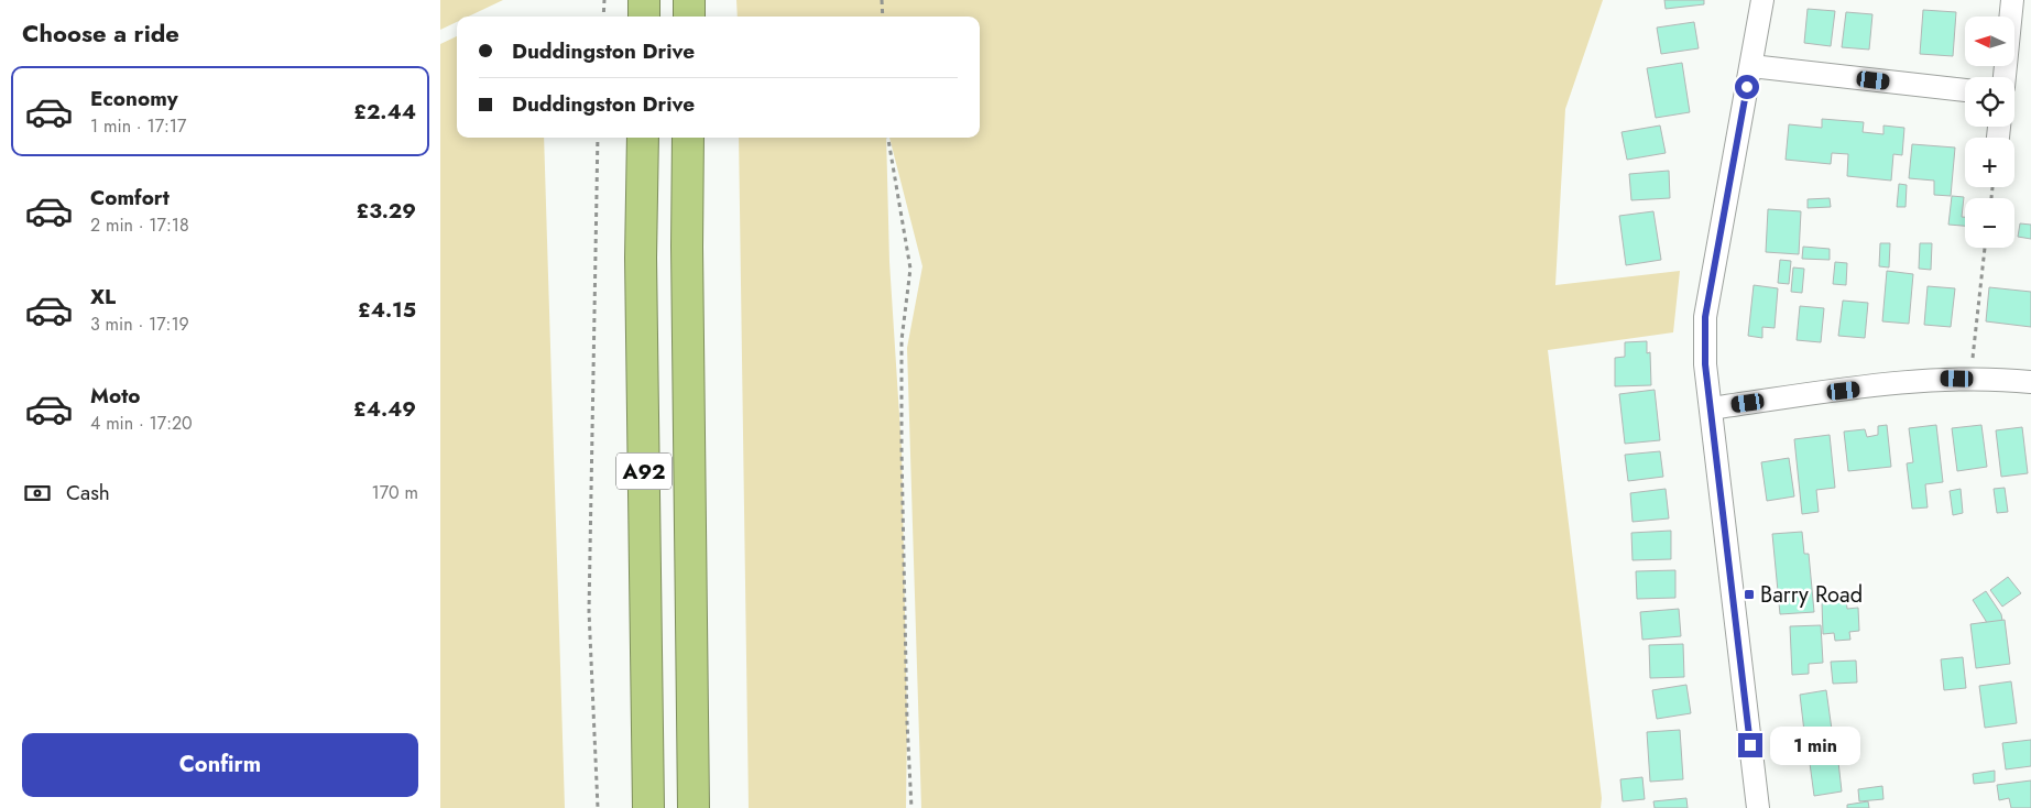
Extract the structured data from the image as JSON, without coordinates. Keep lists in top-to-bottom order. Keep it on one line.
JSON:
{"streets":{"highway":["A92"]},"places":{"transit":["Barry Road"]},"north":"left","page":{"heading":"Choose a ride","map_buttons":["+","−"],"banner":["Duddingston Drive","Duddingston Drive"],"list":[{"name":"Economy","note":"1 min · 17:17","value":"£2.44"},{"name":"Comfort","note":"2 min · 17:18","value":"£3.29"},{"name":"XL","note":"3 min · 17:19","value":"£4.15"},{"name":"Moto","note":"4 min · 17:20","value":"£4.49"}],"pay":["Cash","170 m"],"buttons":"Confirm","bubble":"1 min"}}
